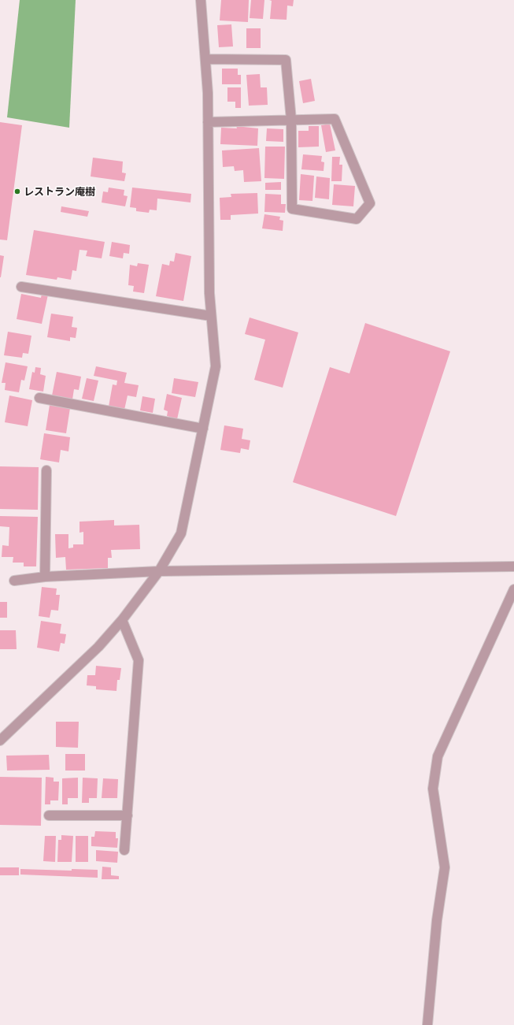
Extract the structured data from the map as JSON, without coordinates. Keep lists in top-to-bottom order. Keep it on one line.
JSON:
{"places":["レストラン庵樹"]}
